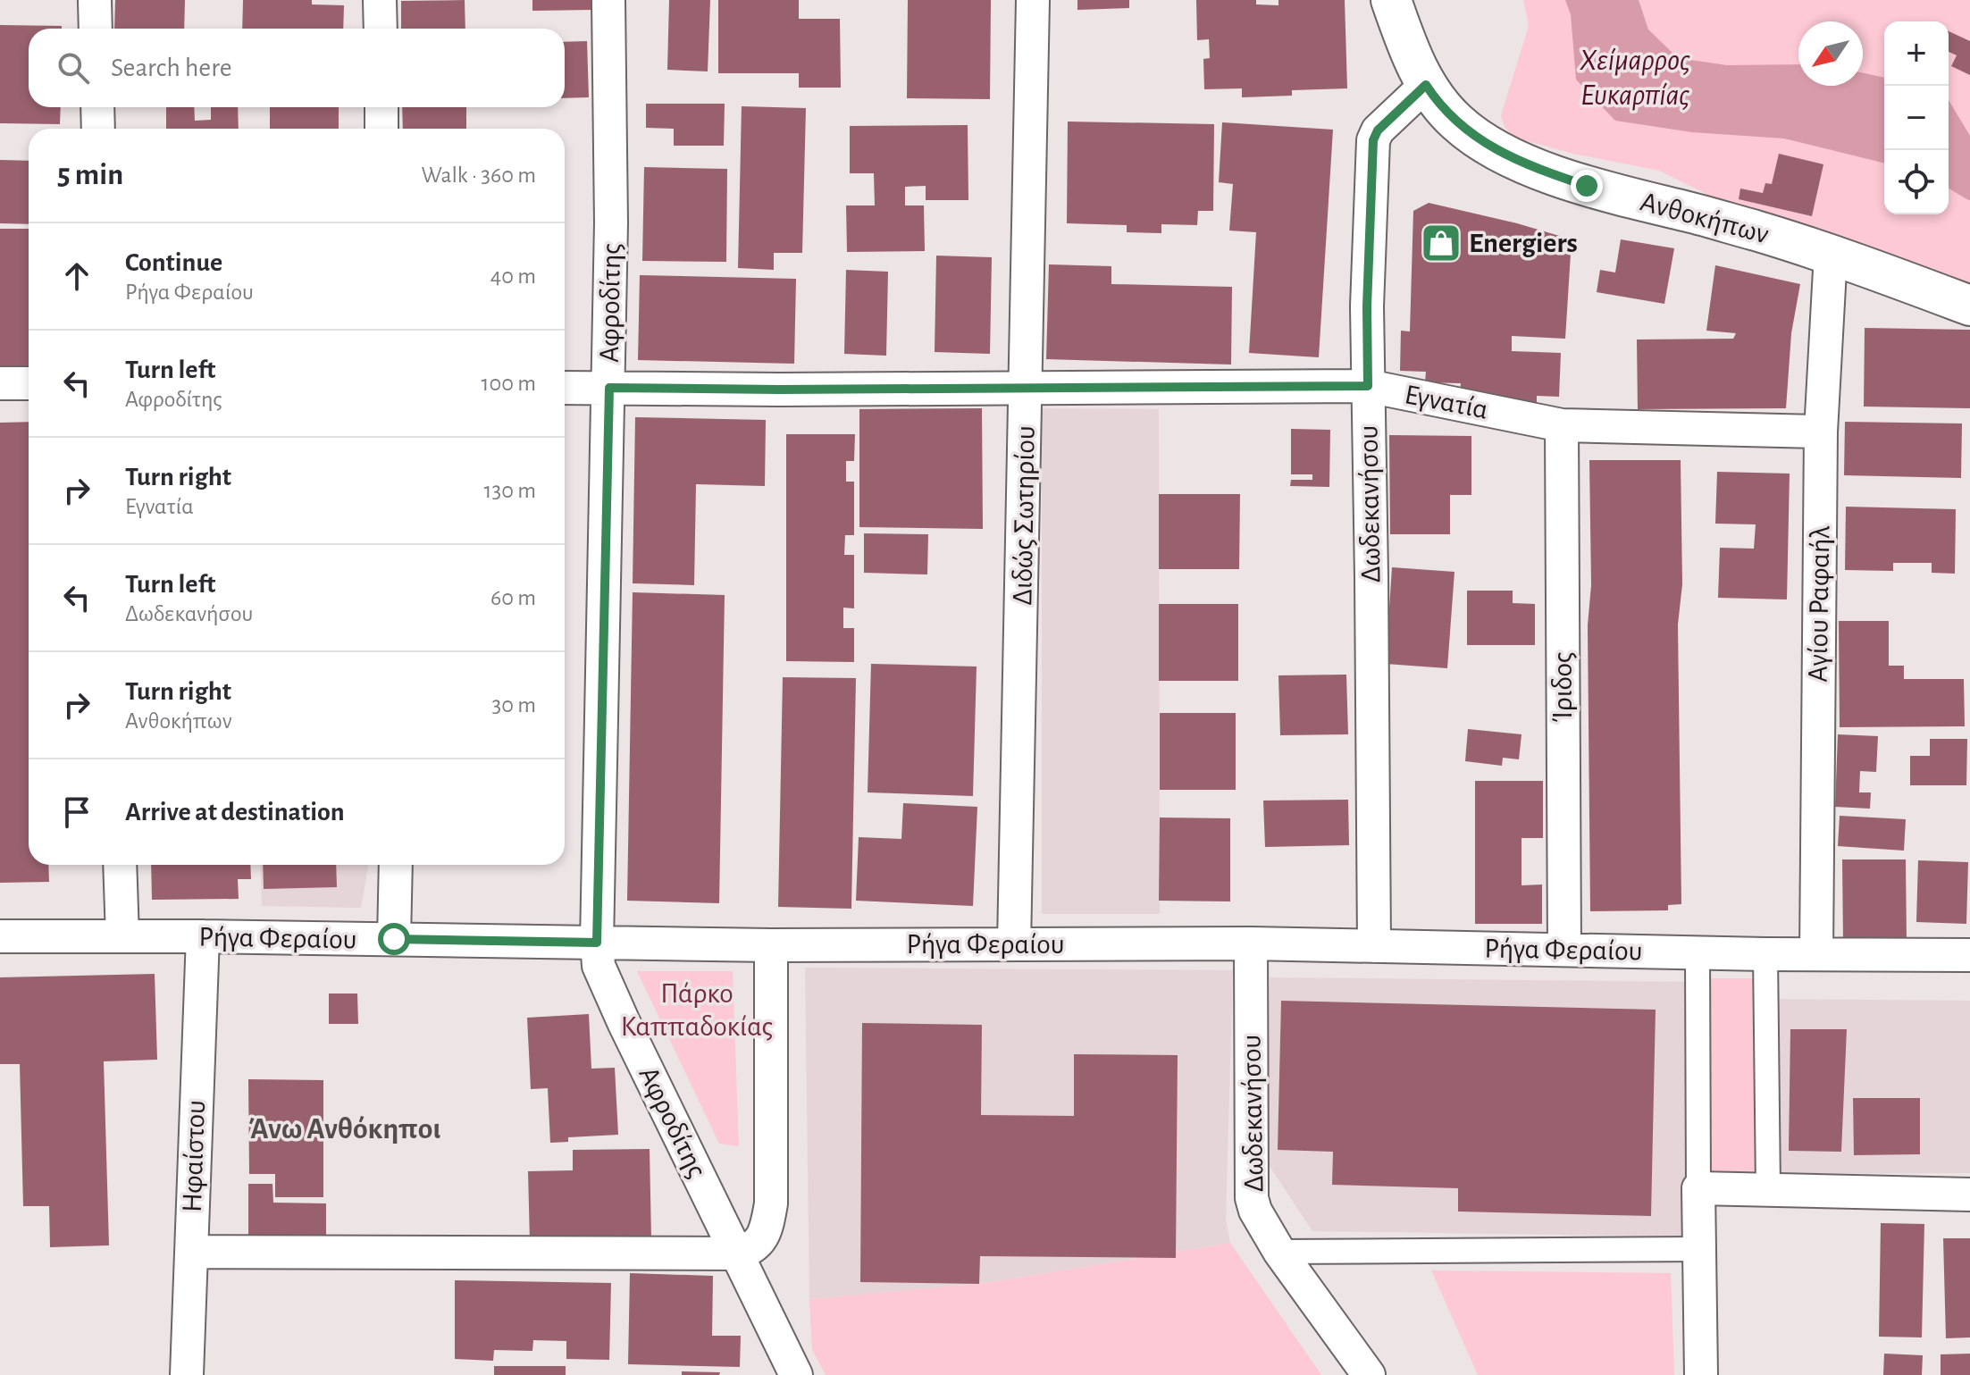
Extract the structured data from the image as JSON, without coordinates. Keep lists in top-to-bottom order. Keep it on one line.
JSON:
{"streets":{"street":["Ανθοκήπων","Αφροδίτης","Εγνατία","Δωδεκανήσου","Διδώς Σωτηρίου","Αγίου Ραφαήλ","Ίριδος","Ρήγα Φεραίου","Ηφαίστου"]},"crossings":[["Ανθοκήπων","Δωδεκανήσου"],["Ανθοκήπων","Αγίου Ραφαήλ"],["Αφροδίτης","Εγνατία"],["Αφροδίτης","Ρήγα Φεραίου"],["Εγνατία","Δωδεκανήσου"],["Εγνατία","Διδώς Σωτηρίου"],["Εγνατία","Αγίου Ραφαήλ"],["Εγνατία","Ίριδος"],["Δωδεκανήσου","Ρήγα Φεραίου"],["Διδώς Σωτηρίου","Ρήγα Φεραίου"],["Αγίου Ραφαήλ","Ρήγα Φεραίου"],["Ίριδος","Ρήγα Φεραίου"],["Ρήγα Φεραίου","Ηφαίστου"]],"districts":["Άνω Ανθόκηποι"],"water":["Χείμαρρος Ευκαρπίας"],"parks":["Πάρκο Καππαδοκίας"],"places":{"shop":["Energiers"]},"north":"bottom left","page":{"map_buttons":["+","−"],"search":"Search here","heading":["5 min","Walk · 360 m"],"list":[["Continue","Ρήγα Φεραίου","40 m"],["Turn left","Αφροδίτης","100 m"],["Turn right","Εγνατία","130 m"],["Turn left","Δωδεκανήσου","60 m"],["Turn right","Ανθοκήπων","30 m"],"Arrive at destination"]}}
